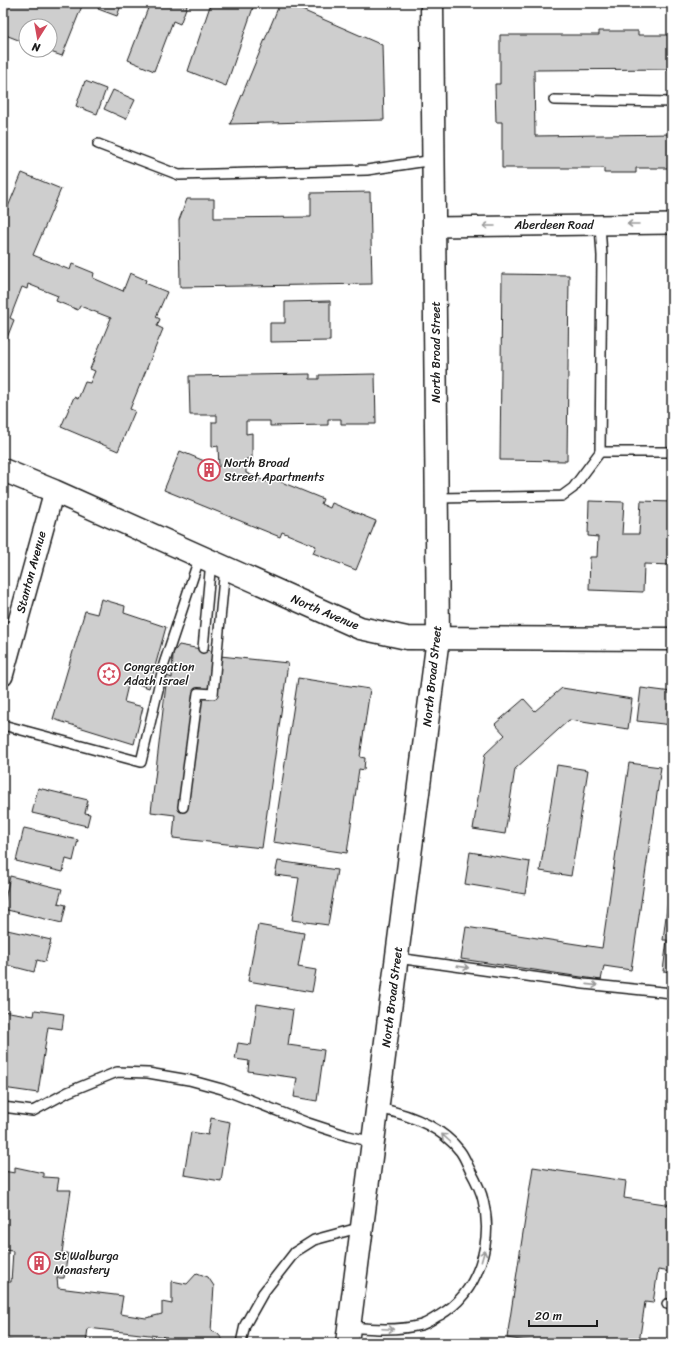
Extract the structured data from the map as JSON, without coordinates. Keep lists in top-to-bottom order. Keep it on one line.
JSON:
{"streets":{"main road":["North Broad Street","North Avenue"],"street":["Aberdeen Road","Stanton Avenue"]},"crossings":[["Aberdeen Road","North Broad Street"],["North Broad Street","North Avenue"],["Stanton Avenue","North Avenue"]],"one_way":["Aberdeen Road"],"places":{"building":["North Broad Street Apartments","St Walburga Monastery"],"synagogue":["Congregation Adath Israel"]},"scale_bar":"20 m","north":"bottom"}
